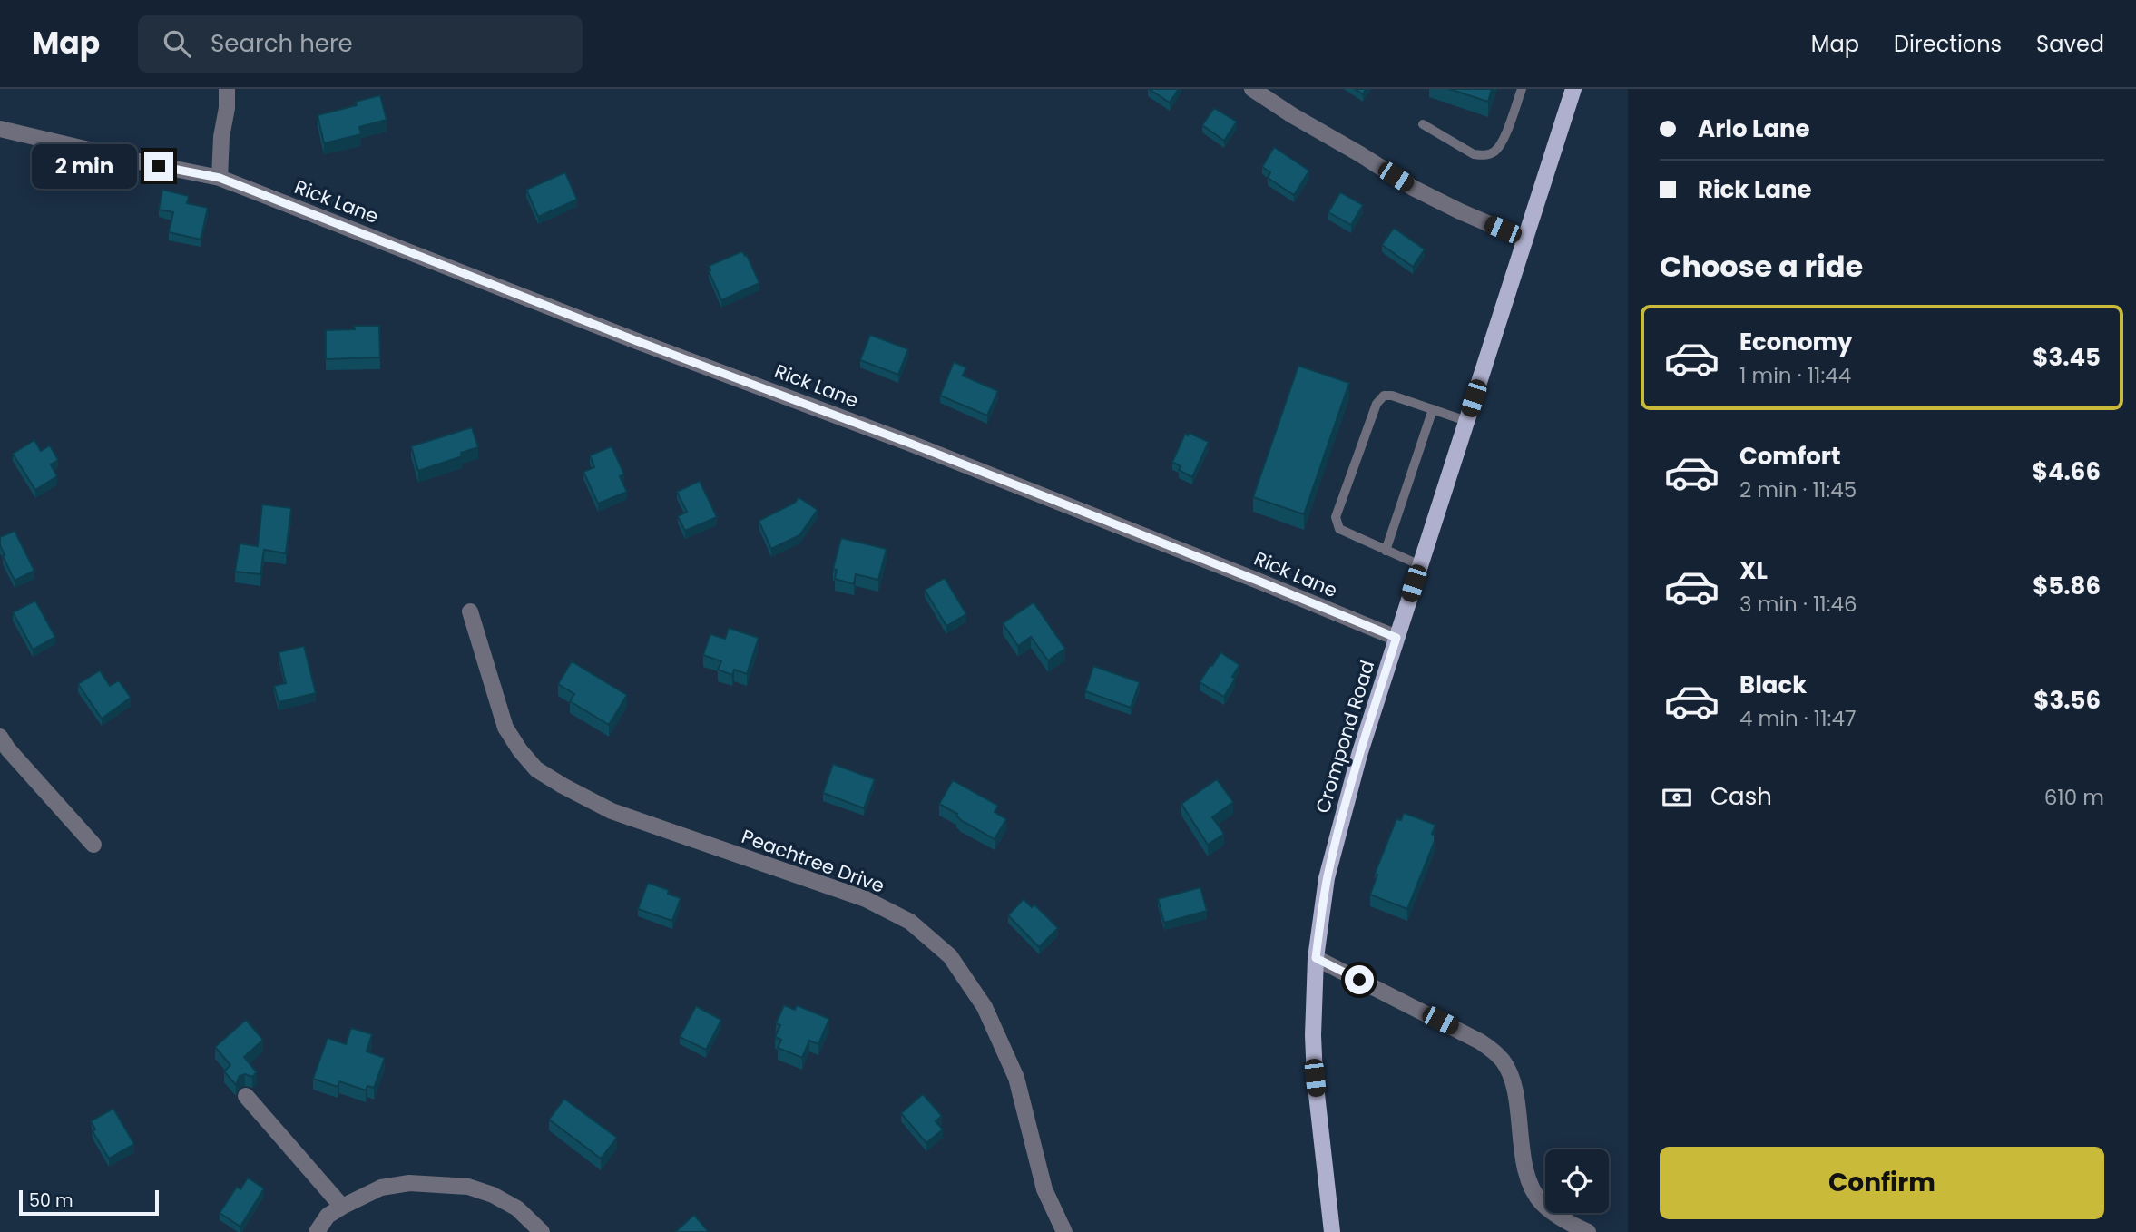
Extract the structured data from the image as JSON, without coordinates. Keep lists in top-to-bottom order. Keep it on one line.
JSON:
{"streets":{"main road":["Crompond Road"],"street":["Rick Lane","Peachtree Drive"]},"crossings":[["Rick Lane","Crompond Road"]],"scale_bar":"50 m","page":{"header":"Map","search":"Search here","nav":["Map","Directions","Saved"],"banner":["Arlo Lane","Rick Lane"],"bubble":"2 min","heading":"Choose a ride","list":[{"name":"Economy","note":"1 min · 11:44","value":"$3.45"},{"name":"Comfort","note":"2 min · 11:45","value":"$4.66"},{"name":"XL","note":"3 min · 11:46","value":"$5.86"},{"name":"Black","note":"4 min · 11:47","value":"$3.56"}],"pay":["Cash","610 m"],"buttons":"Confirm","scale":"50 m"}}
